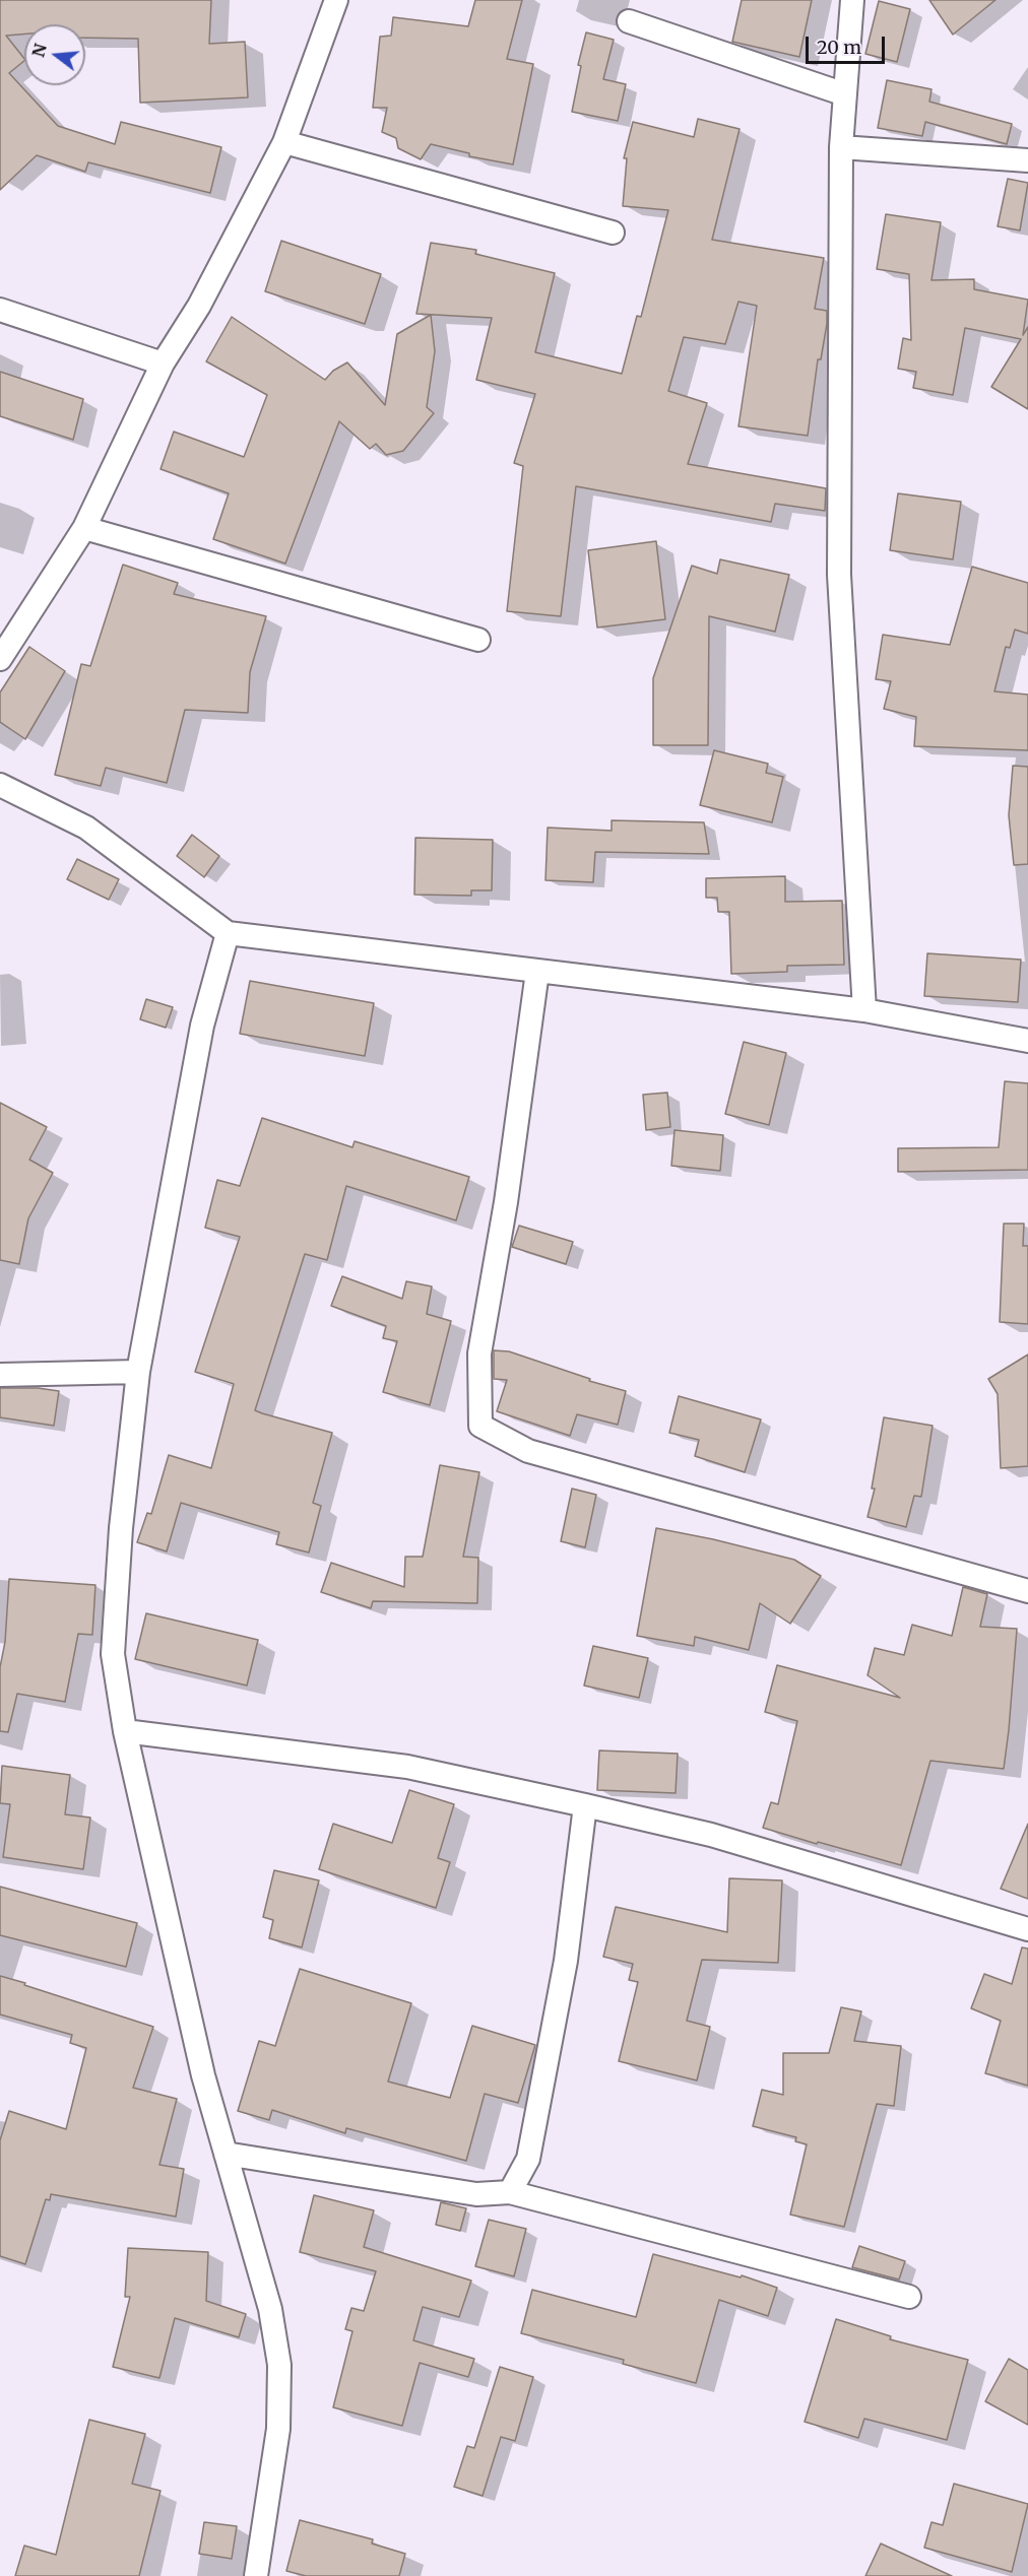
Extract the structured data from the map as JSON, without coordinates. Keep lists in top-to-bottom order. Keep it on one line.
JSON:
{"scale_bar":"20 m","north":"left"}
